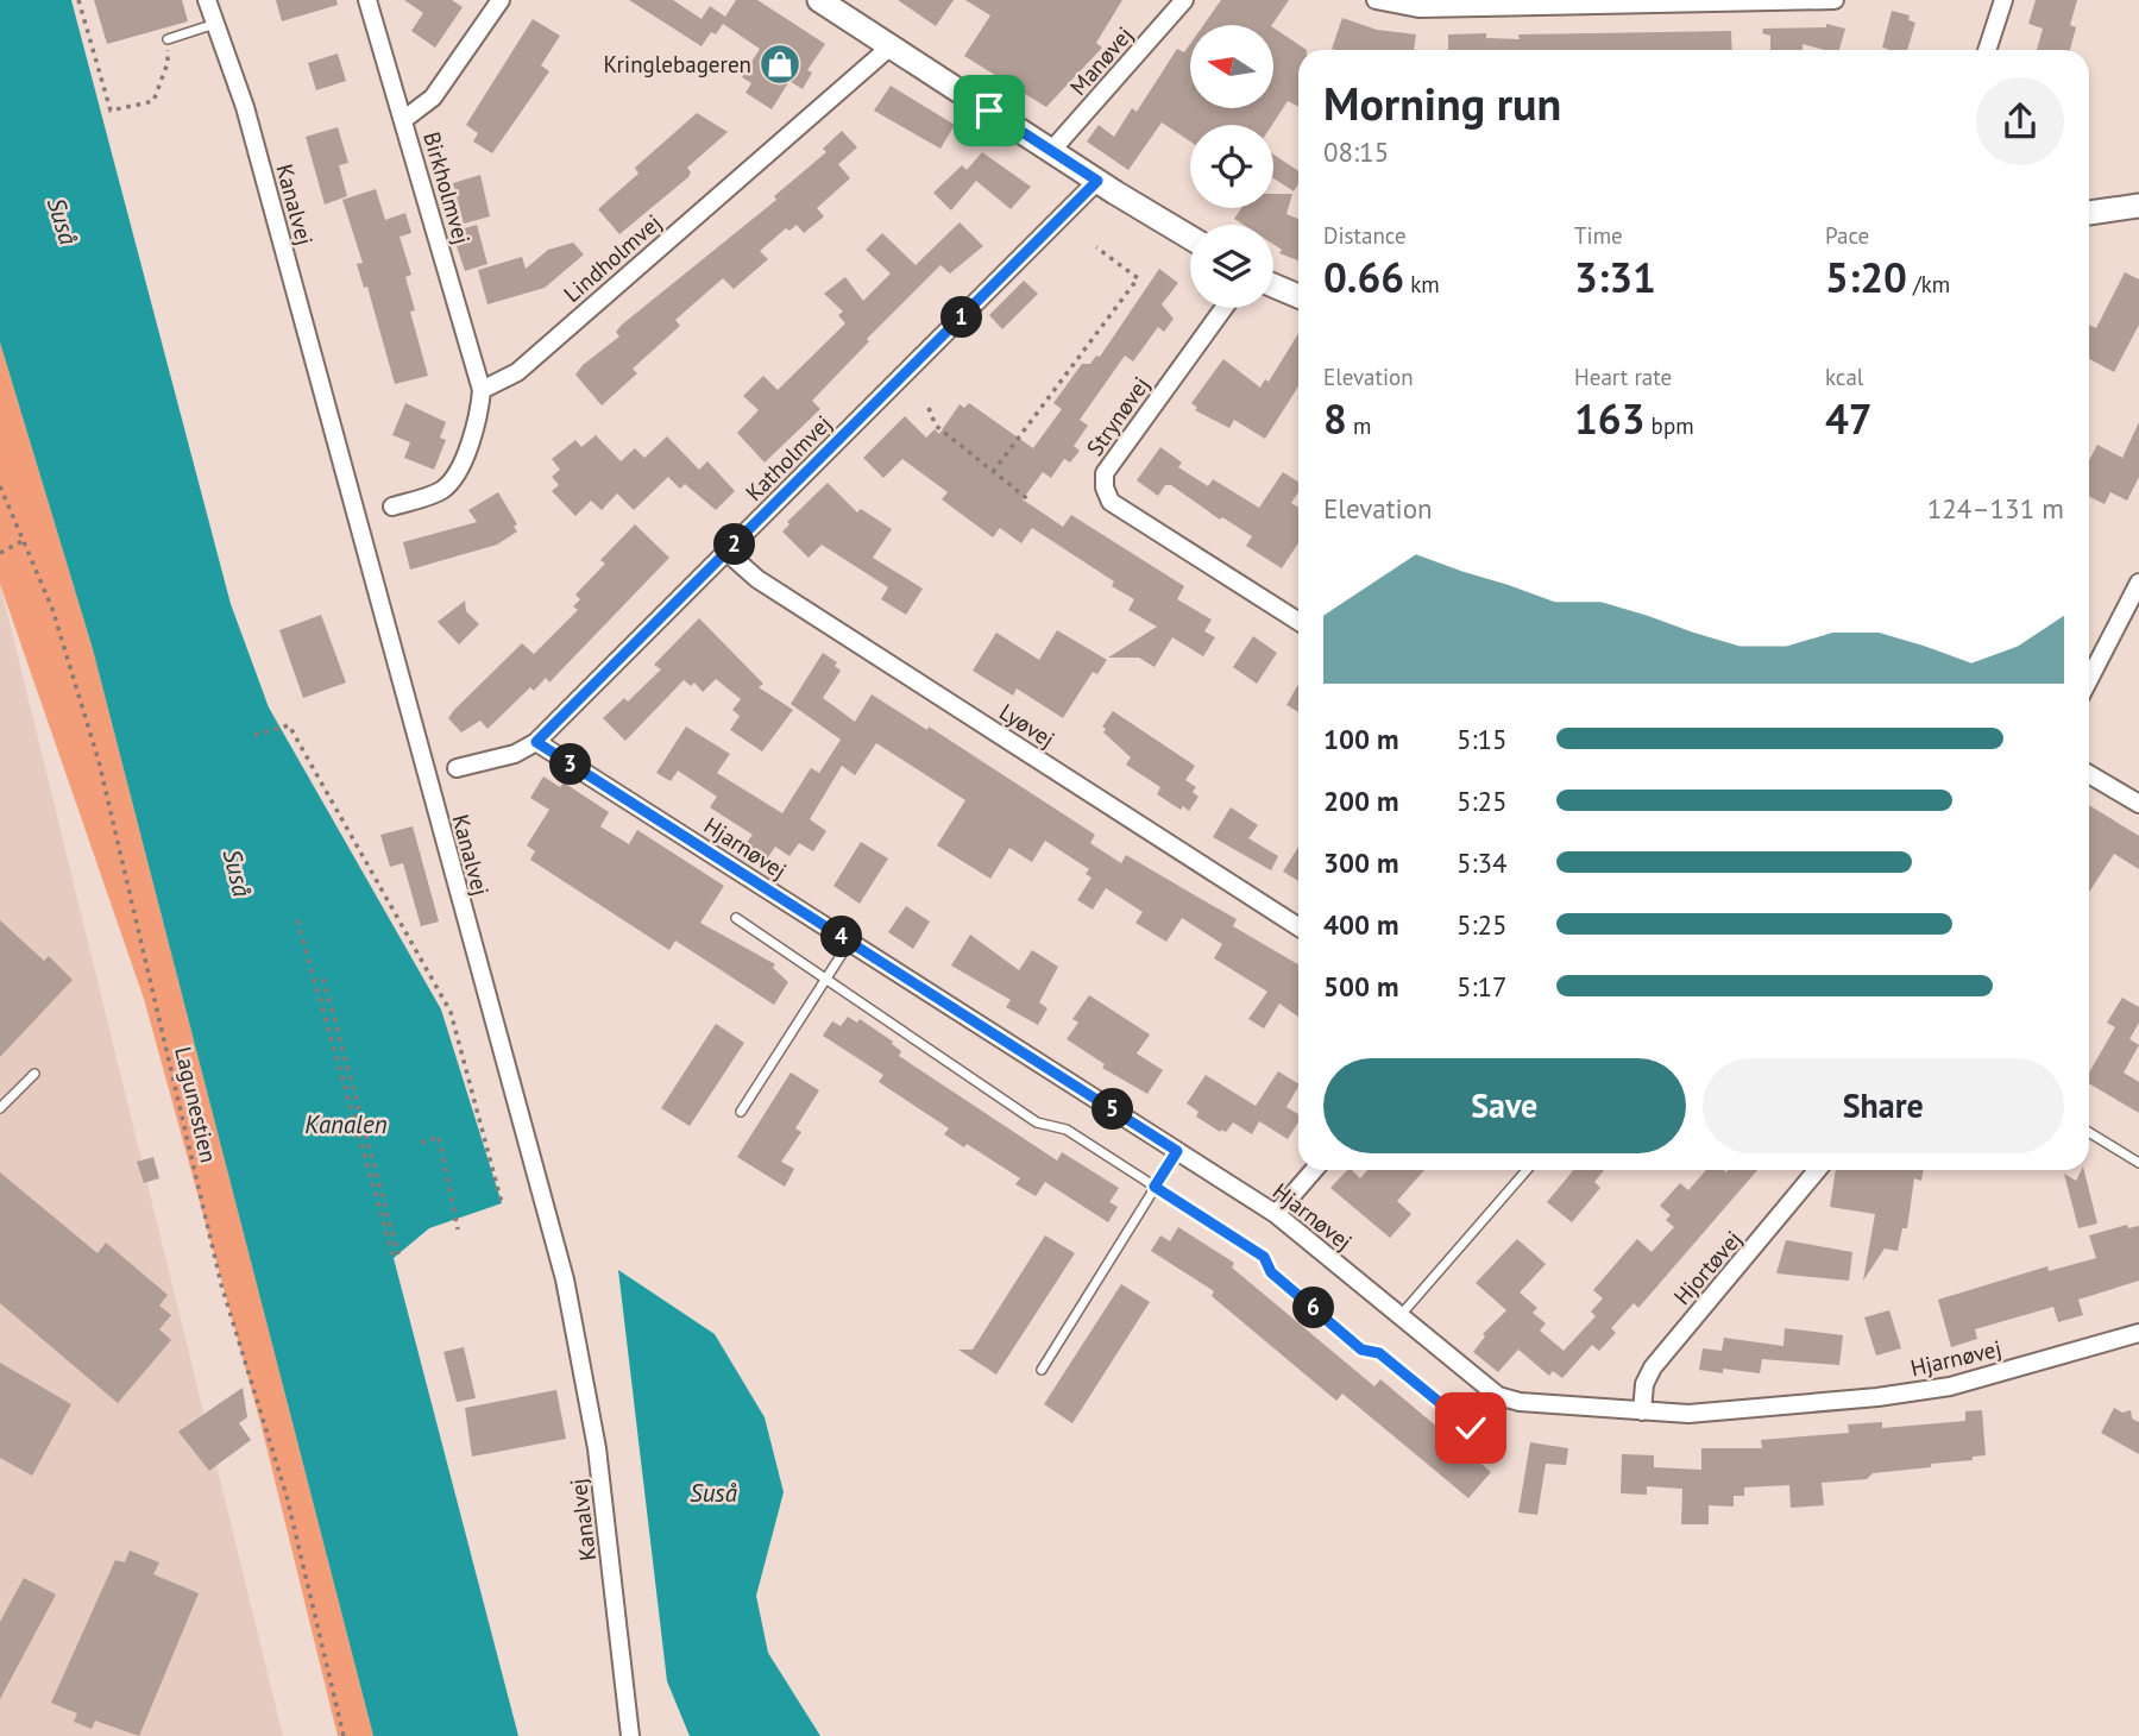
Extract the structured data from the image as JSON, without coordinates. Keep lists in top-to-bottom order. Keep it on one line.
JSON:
{"streets":{"street":["Manøvej","Birkholmvej","Kanalvej","Lindholmvej","Strynøvej","Katholmvej","Lyøvej","Hjarnøvej","Hjortøvej"],"path":["Lagunestien"]},"crossings":[["Birkholmvej","Lindholmvej"],["Katholmvej","Lyøvej"],["Katholmvej","Hjarnøvej"],["Hjarnøvej","Hjortøvej"]],"water":["Suså","Kanalen"],"places":{"shop":["Kringlebageren"]},"north":"left","page":{"heading":["Morning run","08:15"],"stats":[["Distance","0.66 km"],["Time","3:31"],["Pace","5:20 /km"],["Elevation","8 m"],["Heart rate","163 bpm"],["kcal","47"]],"pins":["1","2","3","4","5","6"],"chart":["Elevation","124–131 m"],"list":[{"name":"100 m","note":"5:15"},{"name":"200 m","note":"5:25"},{"name":"300 m","note":"5:34"},{"name":"400 m","note":"5:25"},{"name":"500 m","note":"5:17"}],"buttons":["Save","Share"]}}
